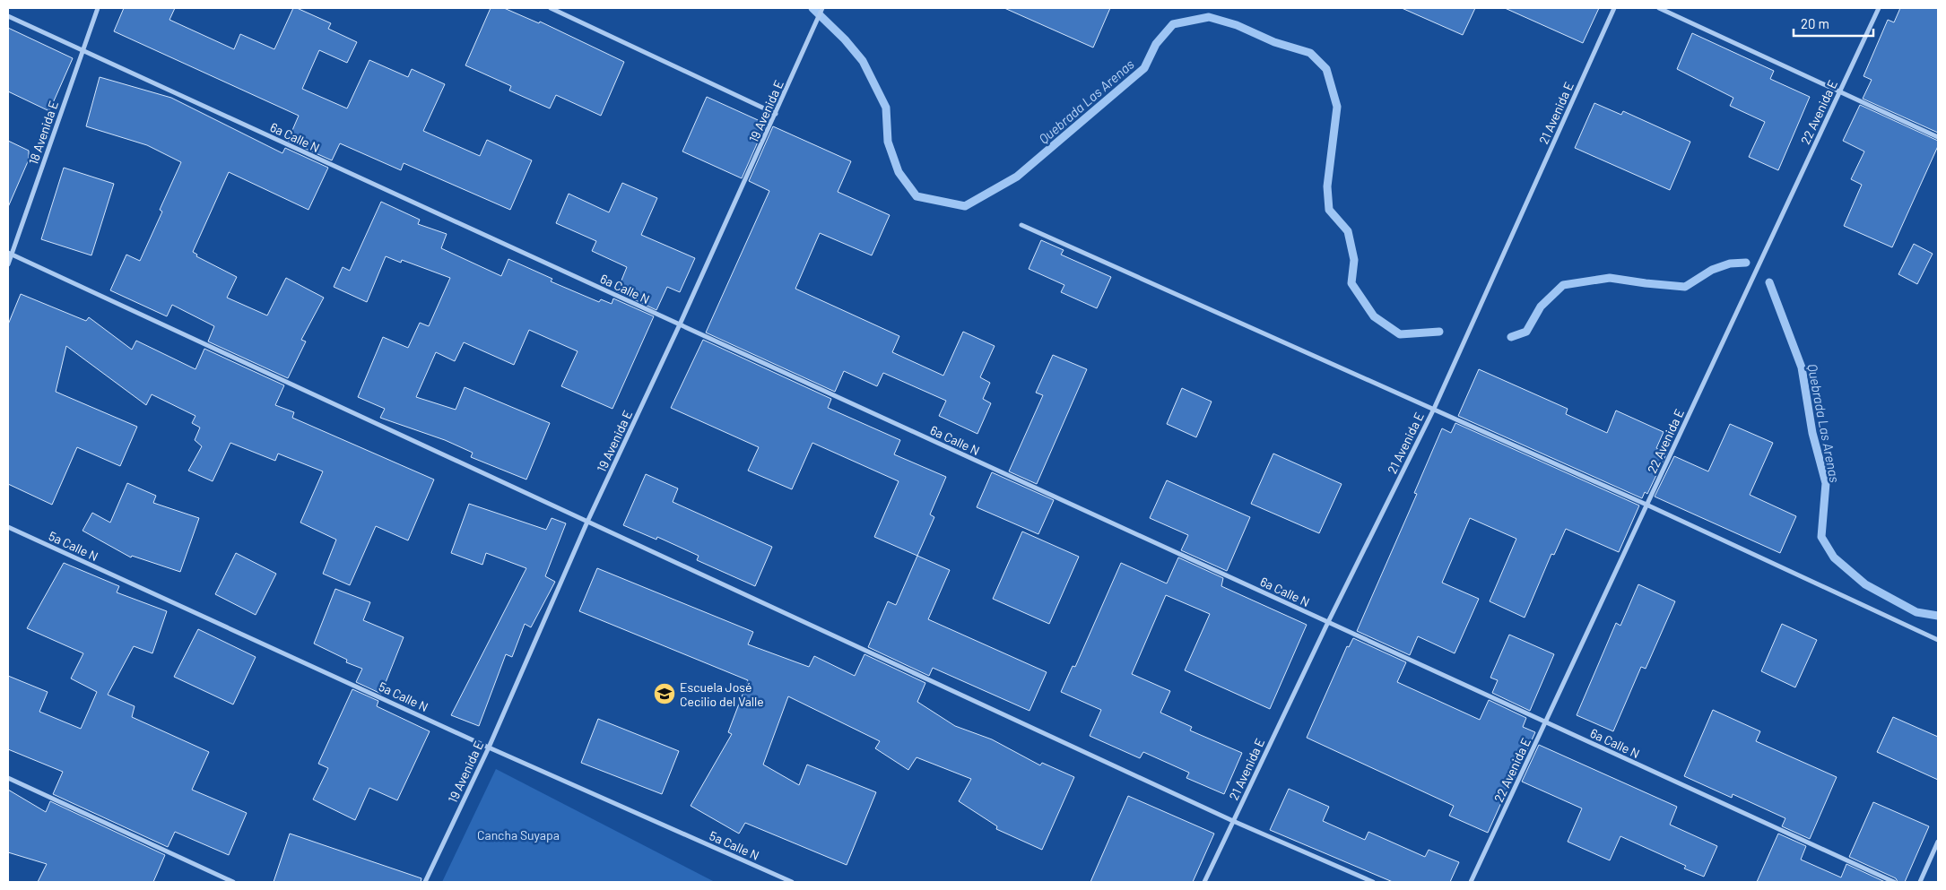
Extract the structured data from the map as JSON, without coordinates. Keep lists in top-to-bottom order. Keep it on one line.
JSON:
{"streets":{"street":["19 Avenida E","22 Avenida E","21 Avenida E","18 Avenida E","6a Calle N","5a Calle N"]},"crossings":[["19 Avenida E","6a Calle N"],["19 Avenida E","5a Calle N"],["22 Avenida E","6a Calle N"],["21 Avenida E","6a Calle N"],["18 Avenida E","6a Calle N"]],"water":["Quebrada Las Arenas"],"parks":["Cancha Suyapa"],"places":{"school or university":["Escuela José Cecilio del Valle"]},"scale_bar":"20 m"}
